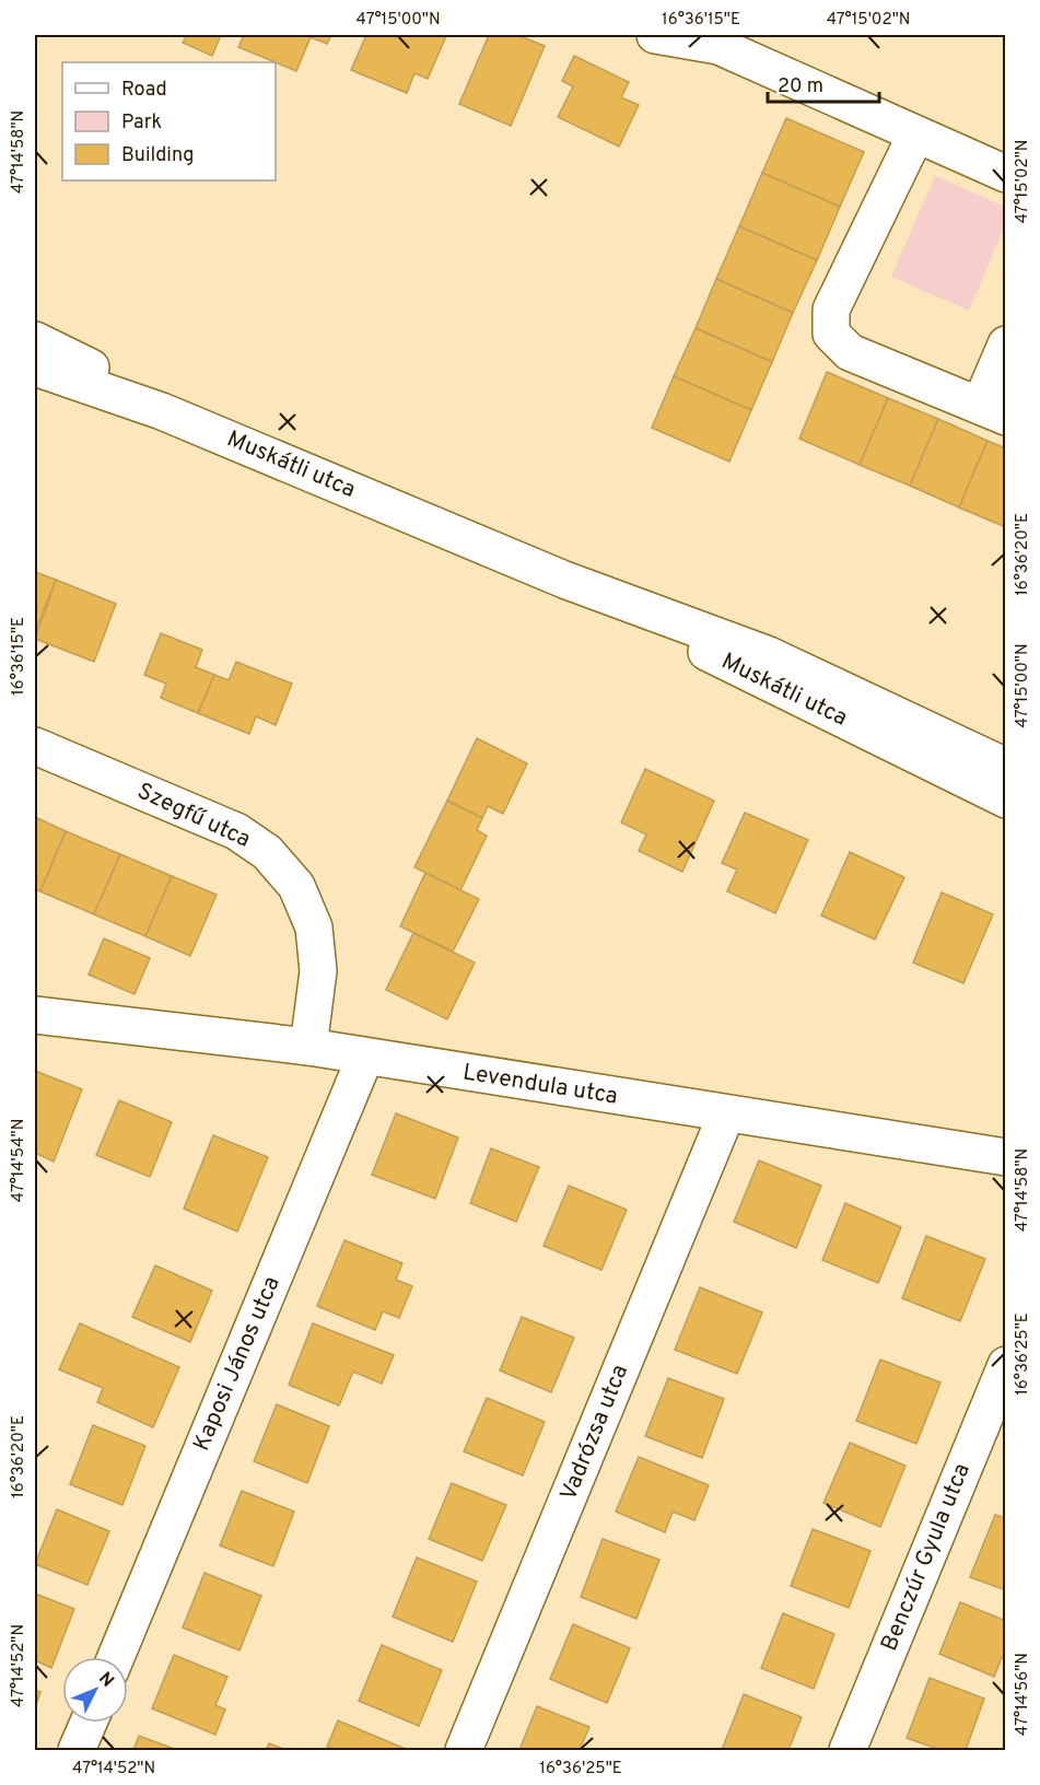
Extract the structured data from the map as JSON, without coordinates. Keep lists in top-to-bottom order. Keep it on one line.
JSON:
{"streets":{"street":["Muskátli utca","Szegfű utca","Levendula utca","Kaposi János utca","Vadrózsa utca","Benczúr Gyula utca"]},"crossings":[["Szegfű utca","Levendula utca"],["Levendula utca","Kaposi János utca"],["Levendula utca","Vadrózsa utca"]],"legend":["Road","Park","Building"],"scale_bar":"20 m","north":"top right","coordinates":["47°15'00\"N","16°36'15\"E","47°15'02\"N","47°14'58\"N","16°36'20\"E","47°14'54\"N","16°36'25\"E","47°14'52\"N","47°14'56\"N"]}
